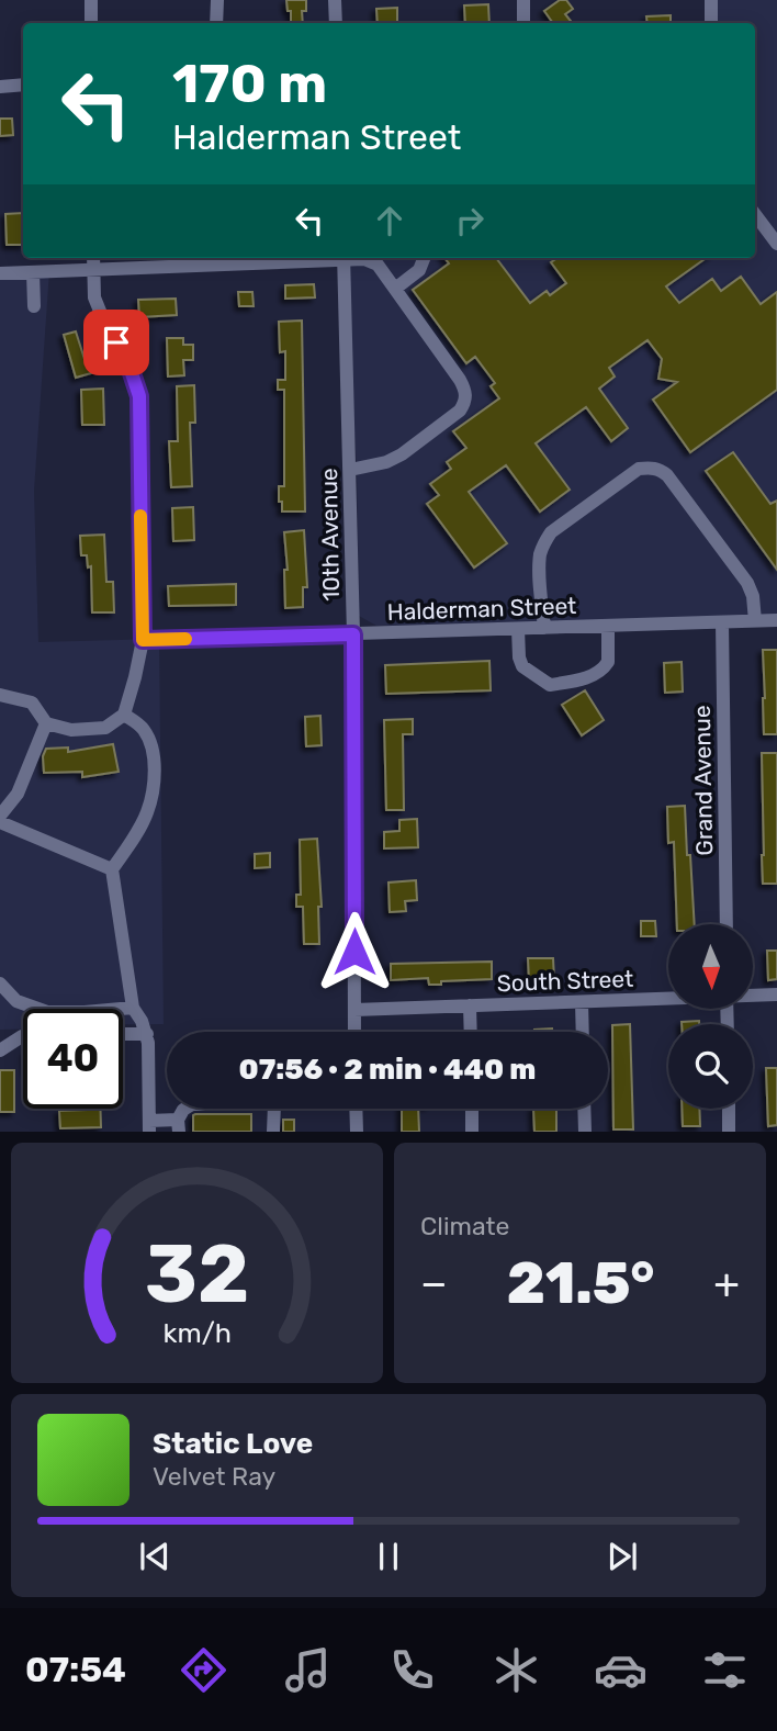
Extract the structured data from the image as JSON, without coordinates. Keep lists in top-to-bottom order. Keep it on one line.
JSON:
{"streets":{"street":["10th Avenue","Halderman Street","Grand Avenue","South Street"]},"crossings":[["10th Avenue","Halderman Street"],["10th Avenue","South Street"],["Halderman Street","Grand Avenue"]],"north":"bottom","page":{"turn":["170 m","Halderman Street"],"limit":"40","trip":"07:56 · 2 min · 440 m","tile":"Climate","heat":["−","21.5°","+"],"song":["Static Love","Velvet Ray"],"tabs":"07:54","gauge":["32","km/h"]}}
